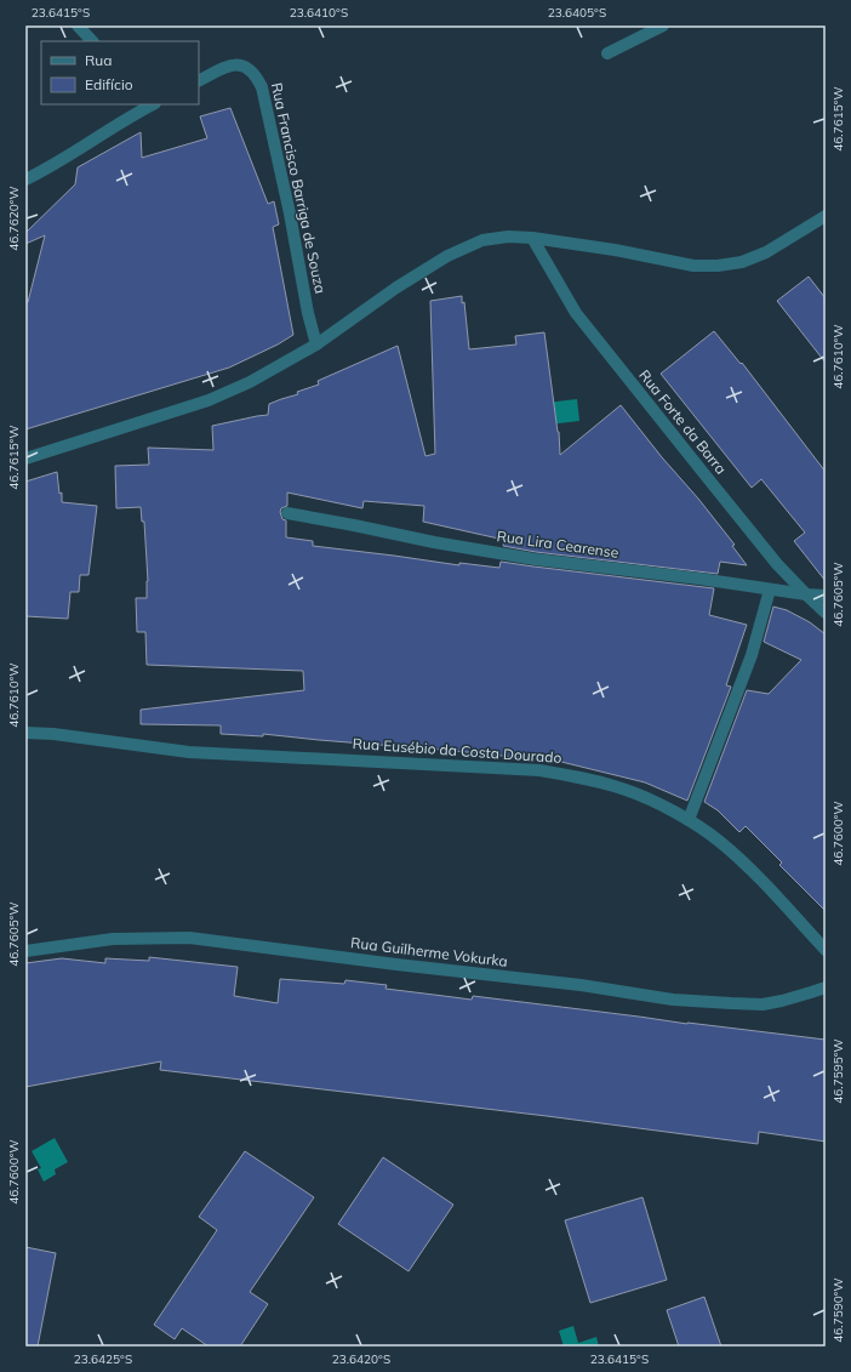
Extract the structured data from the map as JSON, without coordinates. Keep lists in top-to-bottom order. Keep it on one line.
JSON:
{"streets":{"street":["Rua Francisco Barriga de Souza","Rua Forte da Barra","Rua Lira Cearense","Rua Eusébio da Costa Dourado","Rua Guilherme Vokurka"]},"crossings":[["Rua Forte da Barra","Rua Lira Cearense"]],"legend":["Rua","Edifício"],"coordinates":["23.6415°S","23.6410°S","23.6405°S","46.7615°W","46.7620°W","46.7610°W","46.7605°W","46.7600°W","46.7595°W","46.7590°W","23.6425°S","23.6420°S"]}
